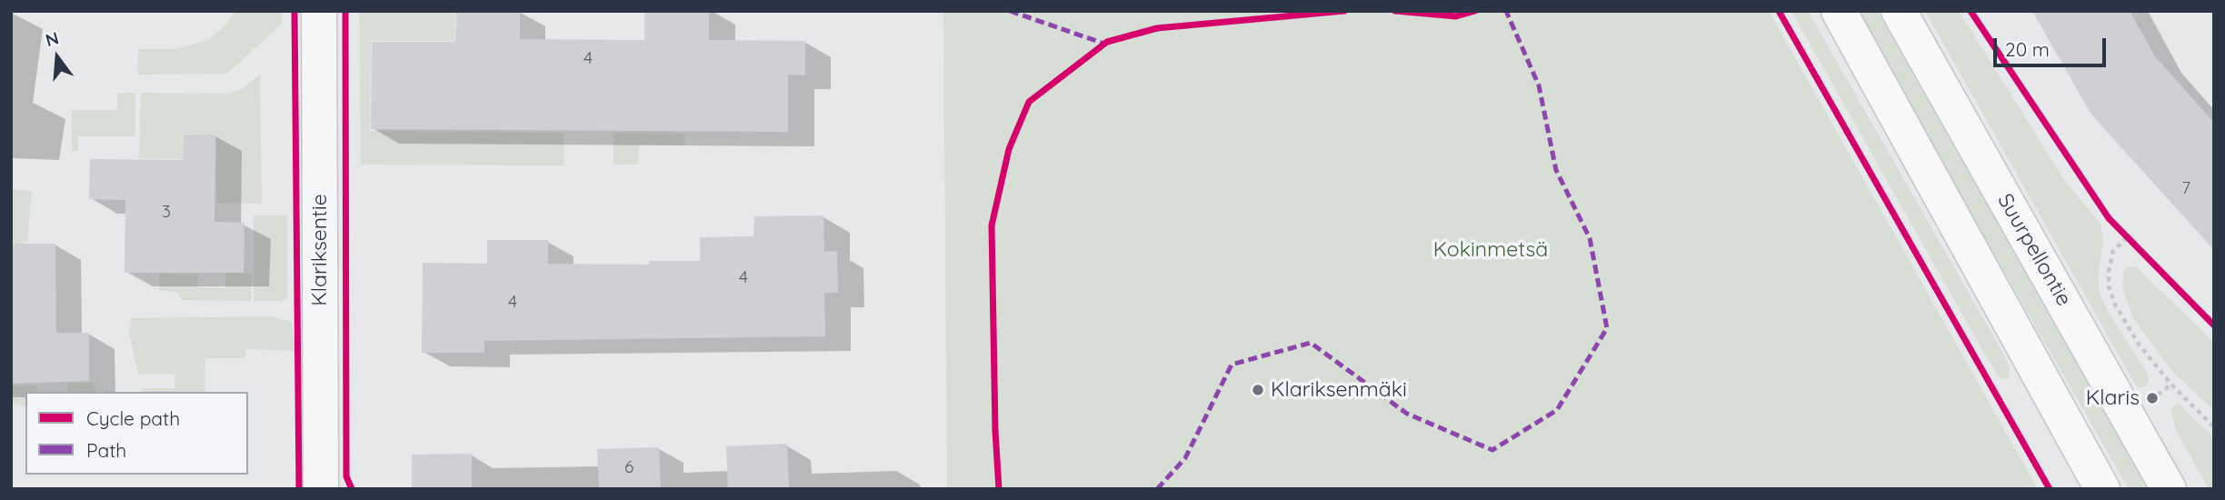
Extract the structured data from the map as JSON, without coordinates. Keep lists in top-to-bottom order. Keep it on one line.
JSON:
{"streets":{"main road":["Suurpellontie"],"street":["Klariksentie"]},"parks":["Kokinmetsä"],"places":["Klariksenmäki","Klaris"],"house_numbers":["4","7","3","4","4","6"],"legend":["Cycle path","Path"],"scale_bar":"20 m","north":"top"}
